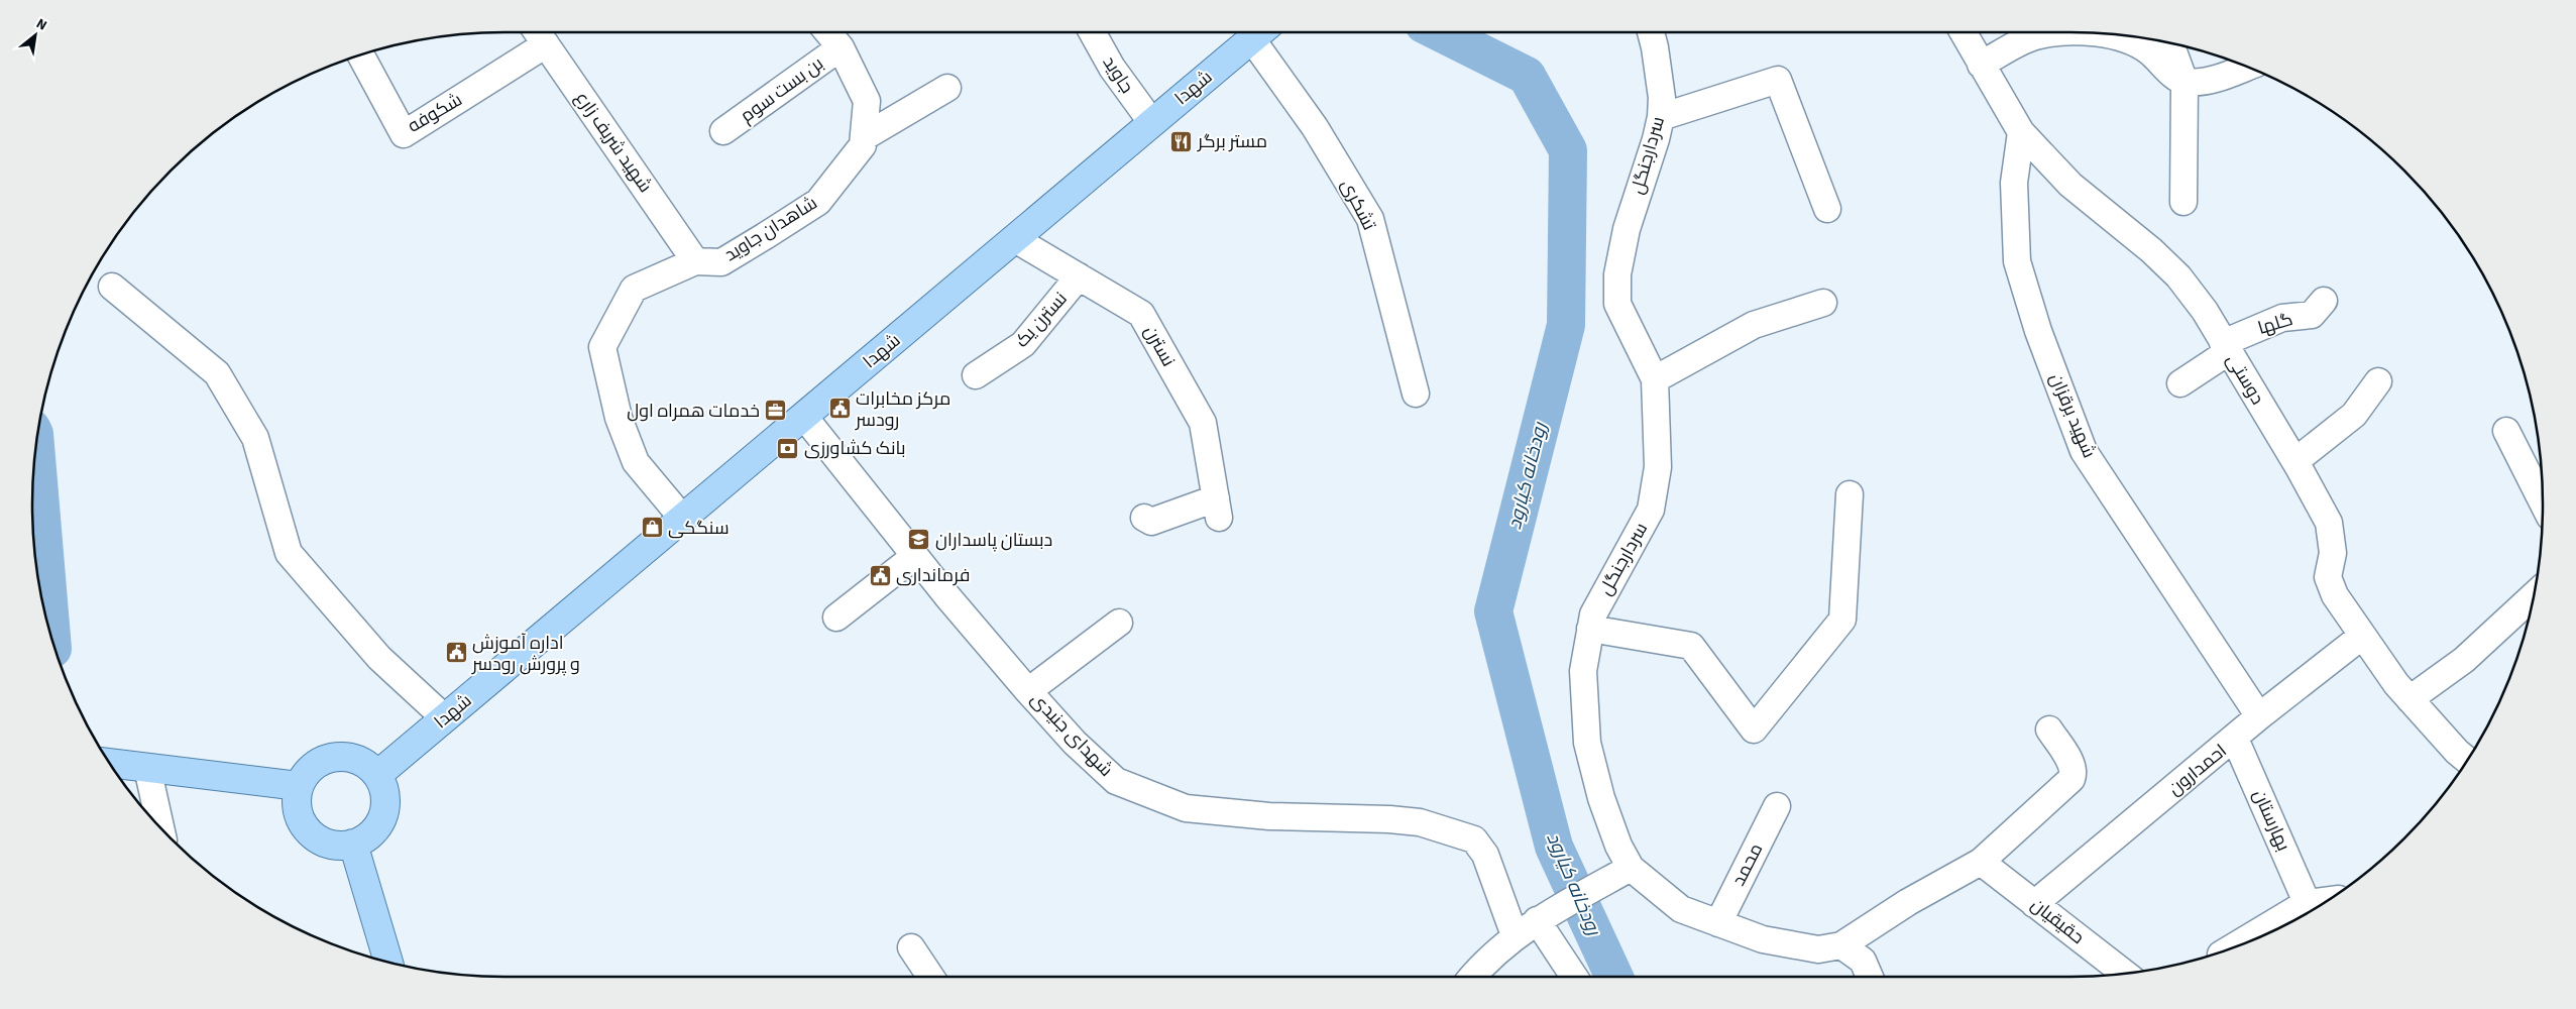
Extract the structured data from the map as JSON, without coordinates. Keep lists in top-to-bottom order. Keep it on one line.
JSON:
{"streets":{"main road":["شهدا"],"street":["جاوید","بن بست سوم","شکوفه","شهید شریف زارع","سردارجنگل","تشکری","شاهدان جاوید","نسترن یک","گلها","نسترن","دوستی","شهید برقزان","شهدای جنیدی","احمدارون","بهارستان","محمد","حقیقیان"]},"crossings":[["جاوید","شهدا"],["شهدا","شاهدان جاوید"],["شهدا","نسترن"],["شهدا","شهدای جنیدی"],["بن بست سوم","شاهدان جاوید"],["شکوفه","شهید شریف زارع"],["شهید شریف زارع","شاهدان جاوید"],["سردارجنگل","محمد"],["نسترن یک","نسترن"],["گلها","دوستی"],["دوستی","شهید برقزان"],["دوستی","احمدارون"],["شهید برقزان","احمدارون"],["احمدارون","بهارستان"],["احمدارون","حقیقیان"]],"water":["رودخانه کیارود"],"places":{"restaurant":["مستر برگر"],"public building":["مرکز مخابرات رودسر","فرماندارى","اداره آموزش و پرورش رودسر"],"office":["خدمات همراه اول"],"bank":["بانک کشاورزى"],"shop":["سنگکى"],"school or university":["دبستان پاسداران"]},"north":"top right"}
